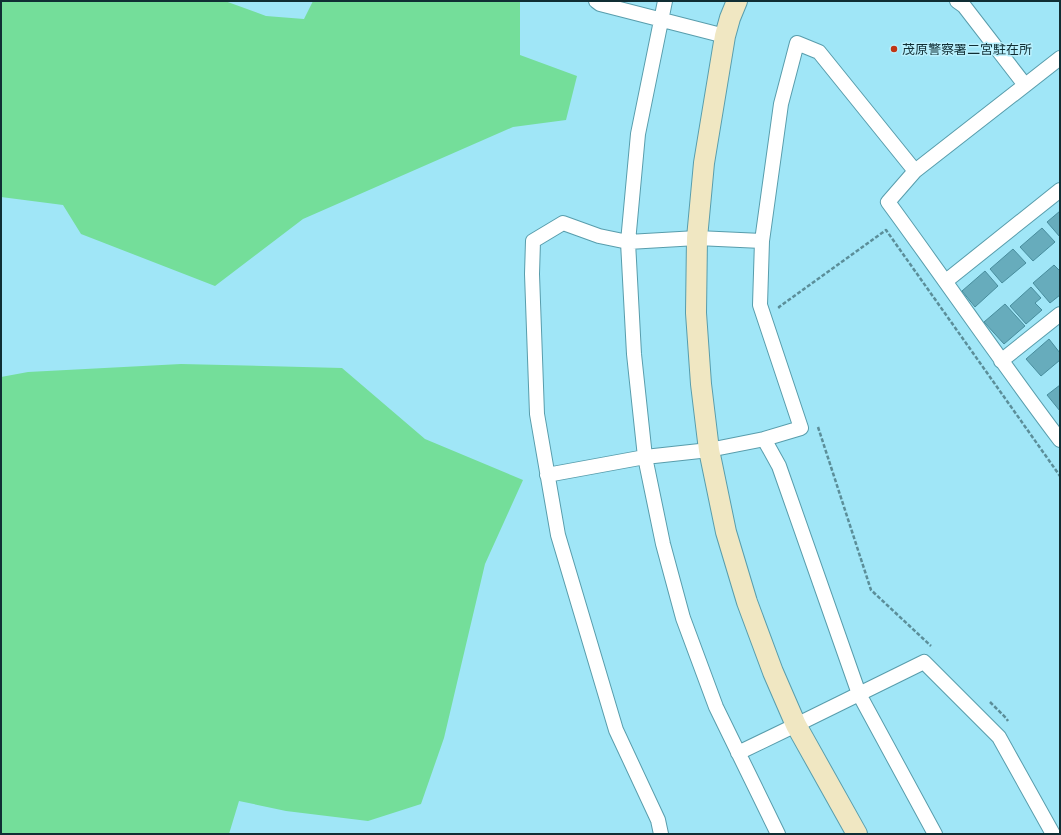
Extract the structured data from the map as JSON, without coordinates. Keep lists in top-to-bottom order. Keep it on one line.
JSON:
{"places":["茂原警察署二宮駐在所"]}
